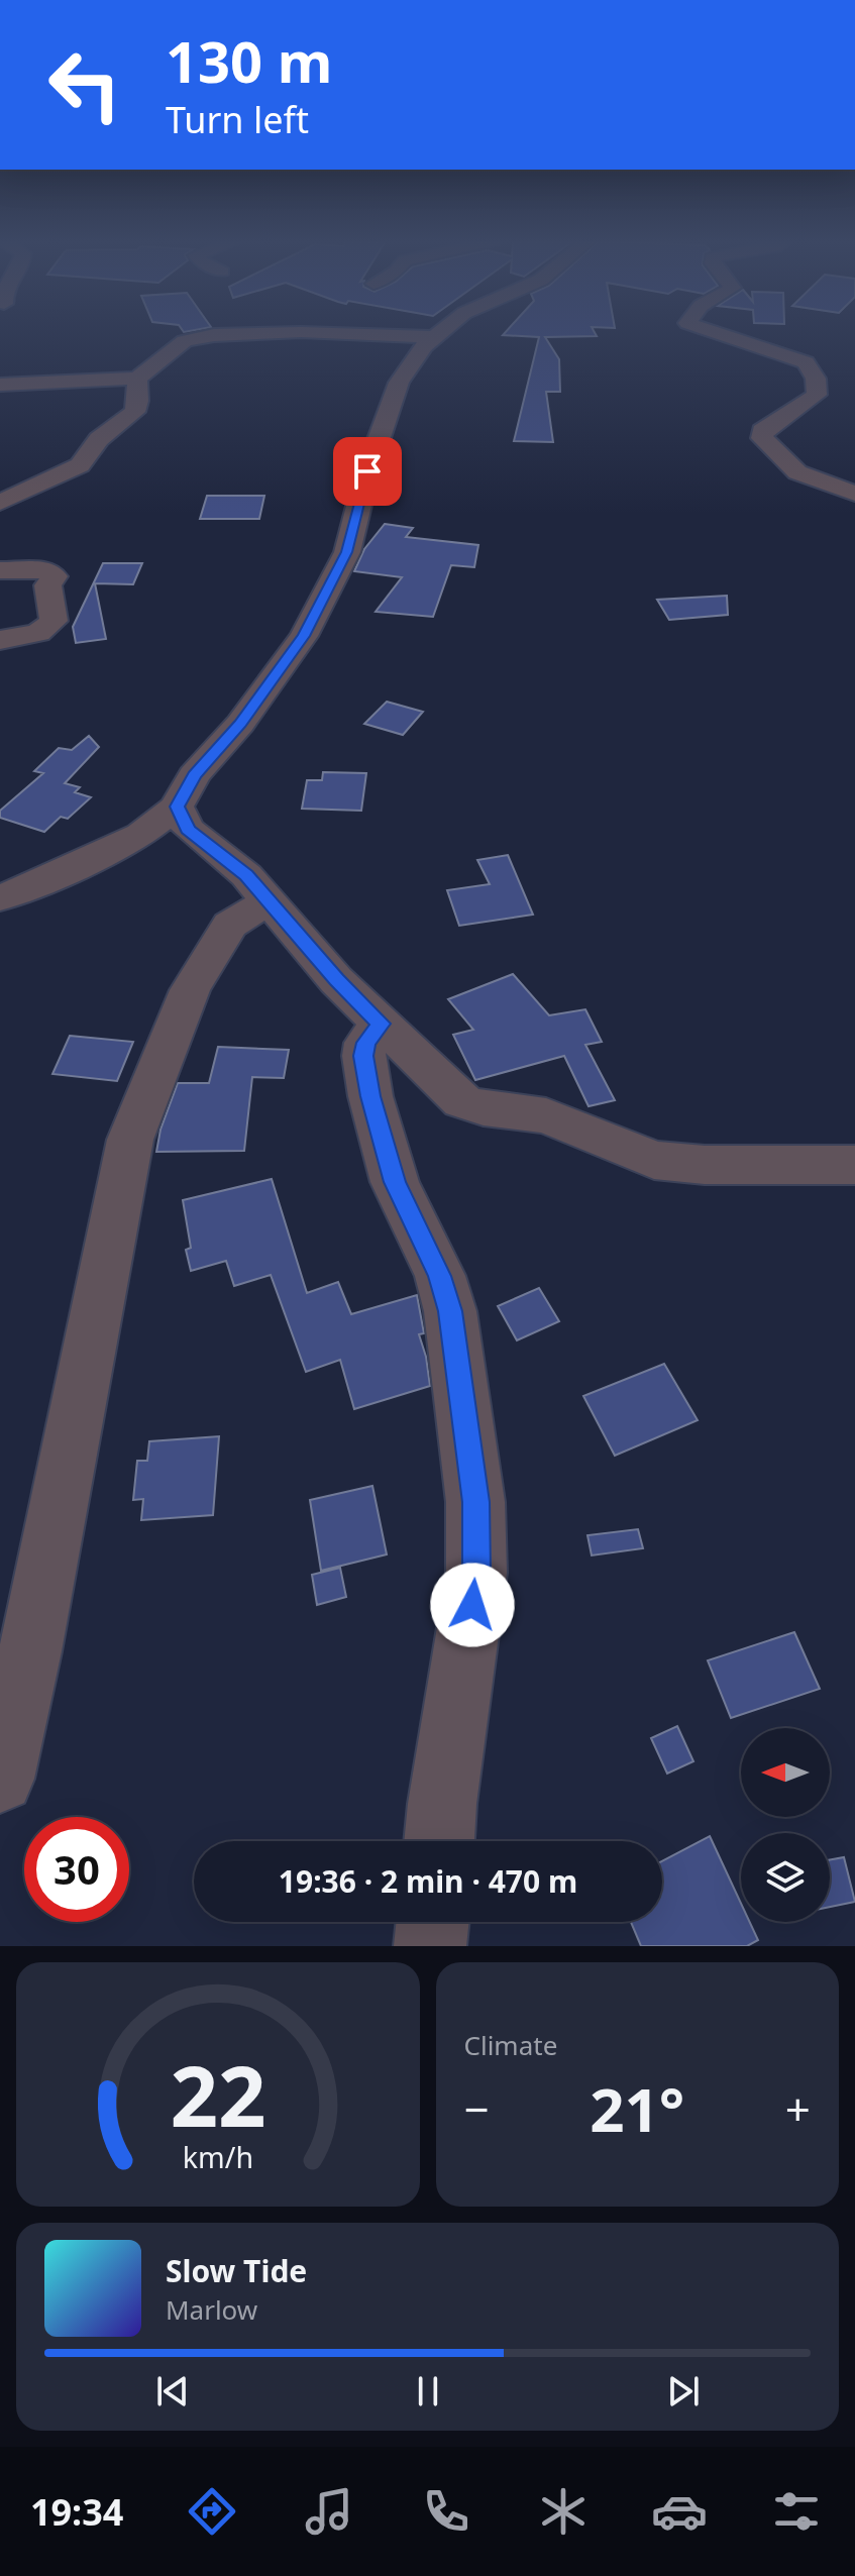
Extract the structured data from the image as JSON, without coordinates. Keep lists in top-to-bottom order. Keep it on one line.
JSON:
{"north":"left","page":{"turn":["130 m","Turn left"],"limit":"30","trip":"19:36 · 2 min · 470 m","tile":"Climate","heat":["−","21°","+"],"song":["Slow Tide","Marlow"],"tabs":"19:34","gauge":["22","km/h"]}}
